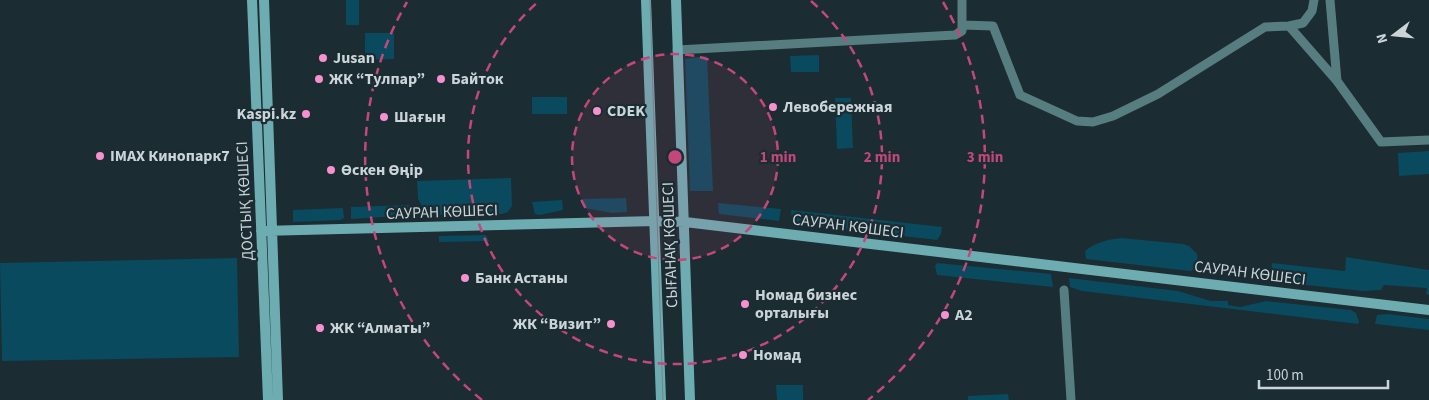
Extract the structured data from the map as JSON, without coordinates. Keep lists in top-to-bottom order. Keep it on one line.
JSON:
{"streets":{"street":["ДОСТЫҚ КӨШЕСІ","САУРАН КӨШЕСІ","СЫҒАНАҚ КӨШЕСІ"]},"crossings":[["ДОСТЫҚ КӨШЕСІ","САУРАН КӨШЕСІ"],["САУРАН КӨШЕСІ","СЫҒАНАҚ КӨШЕСІ"]],"places":["Jusan","ЖК “Тулпар”","Байток","Левобережная","CDEK","Kaspi.kz","Шағын","IMAX Кинопарк7","Өскен Өңір","Банк Астаны","Номад бизнес орталығы","А2","ЖК “Визит”","ЖК “Алматы”","Номад"],"scale_bar":"100 m","north":"left","rings":["1 min","2 min","3 min"]}
